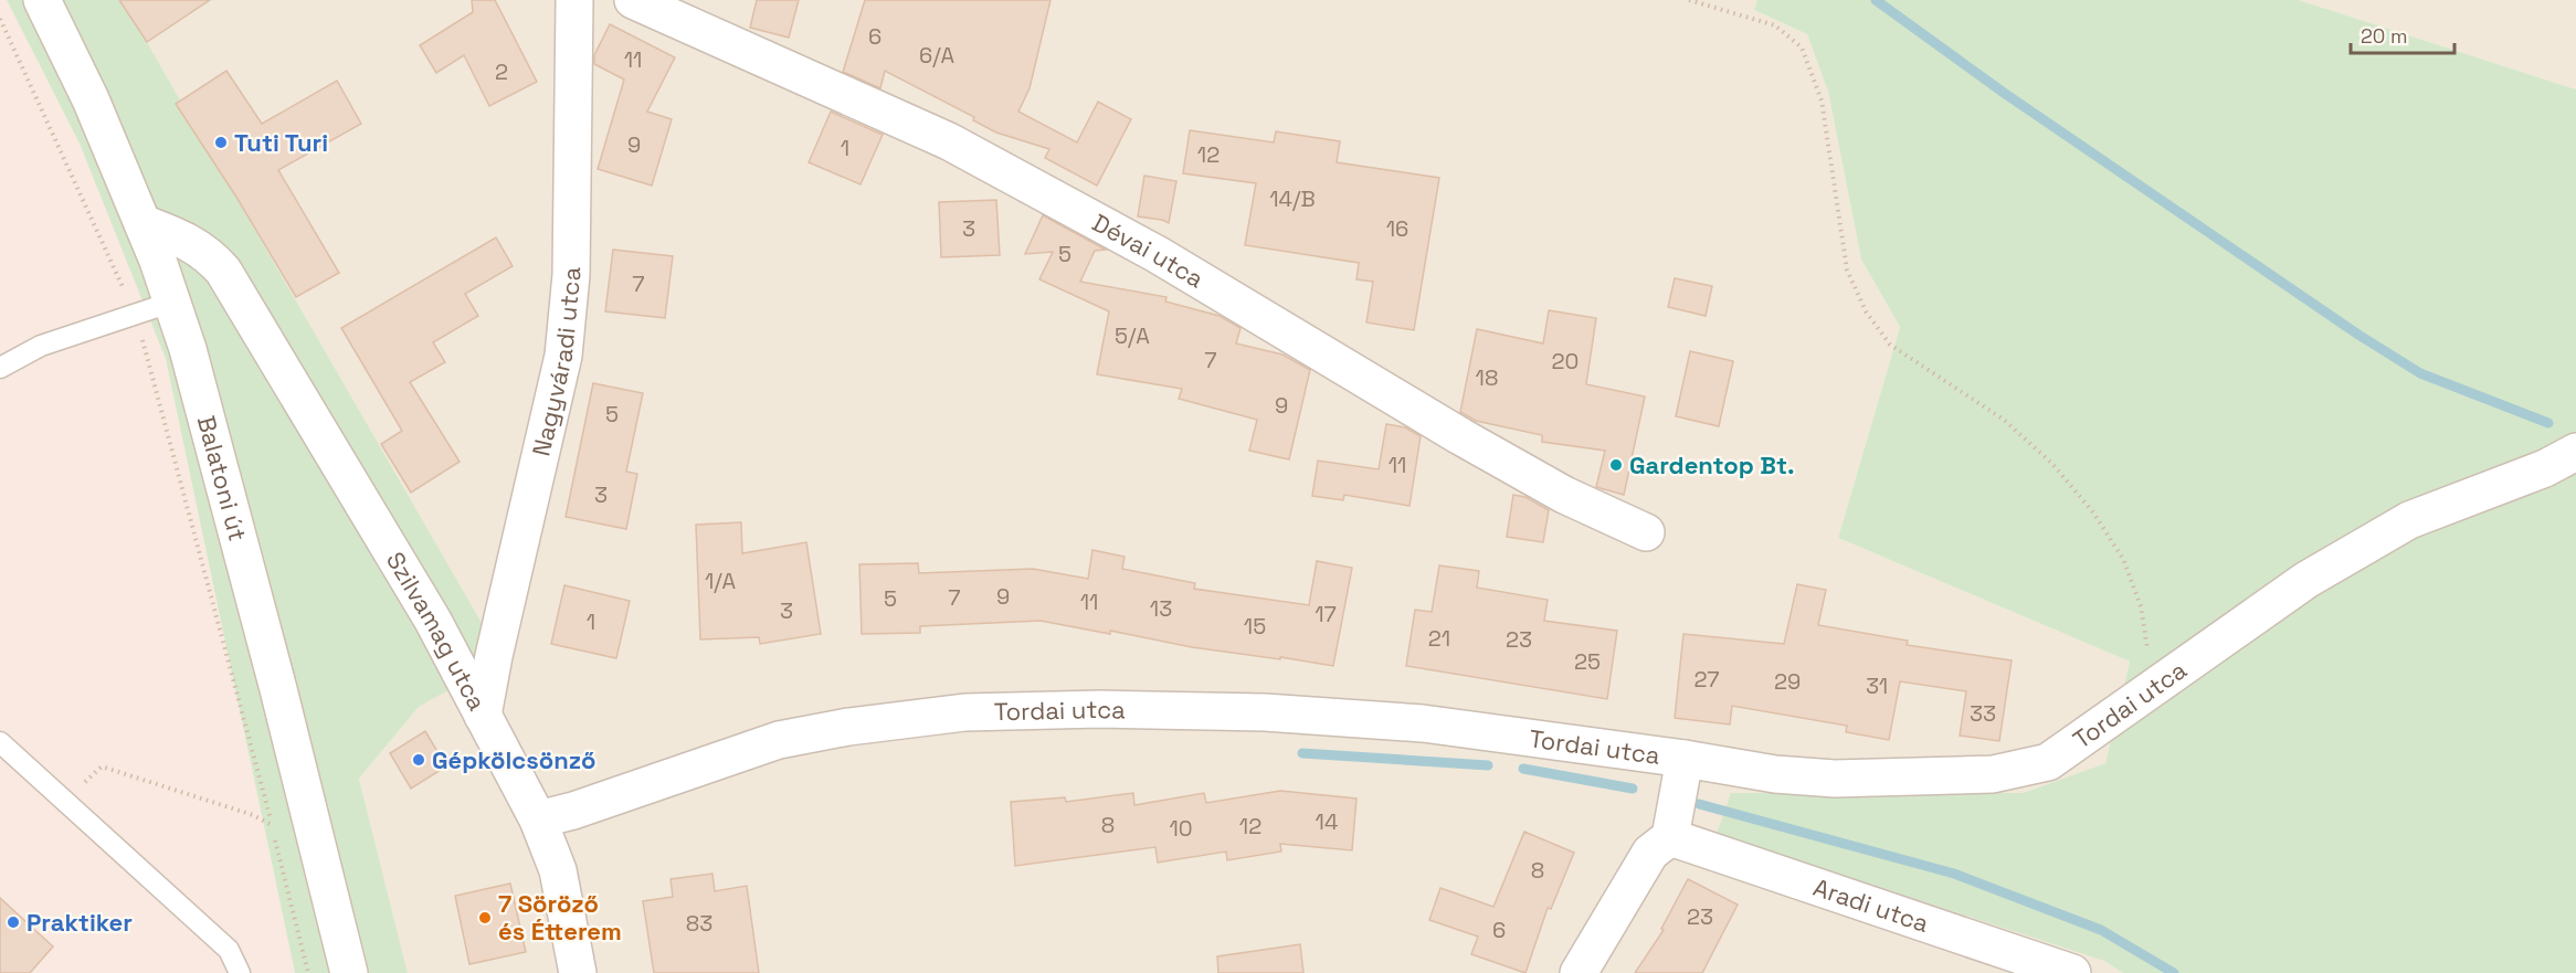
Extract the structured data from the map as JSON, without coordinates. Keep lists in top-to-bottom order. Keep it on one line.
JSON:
{"streets":{"street":["Dévai utca","Nagyváradi utca","Balatoni út","Szilvamag utca","Tordai utca","Aradi utca"]},"crossings":[["Nagyváradi utca","Szilvamag utca"],["Balatoni út","Szilvamag utca"],["Szilvamag utca","Tordai utca"]],"places":["Tuti Turi","Gardentop Bt.","Gépkölcsönző","7 Söröző és Étterem","Praktiker"],"house_numbers":["6","6/A","11","2","9","1","12","14/B","3","16","5","7","5/A","7","20","18","9","5","11","3","1/A","9","7","5","11","13","3","17","1","15","21","23","25","27","29","31","33","14","8","12","10","8","23","83","6"],"scale_bar":"20 m"}
